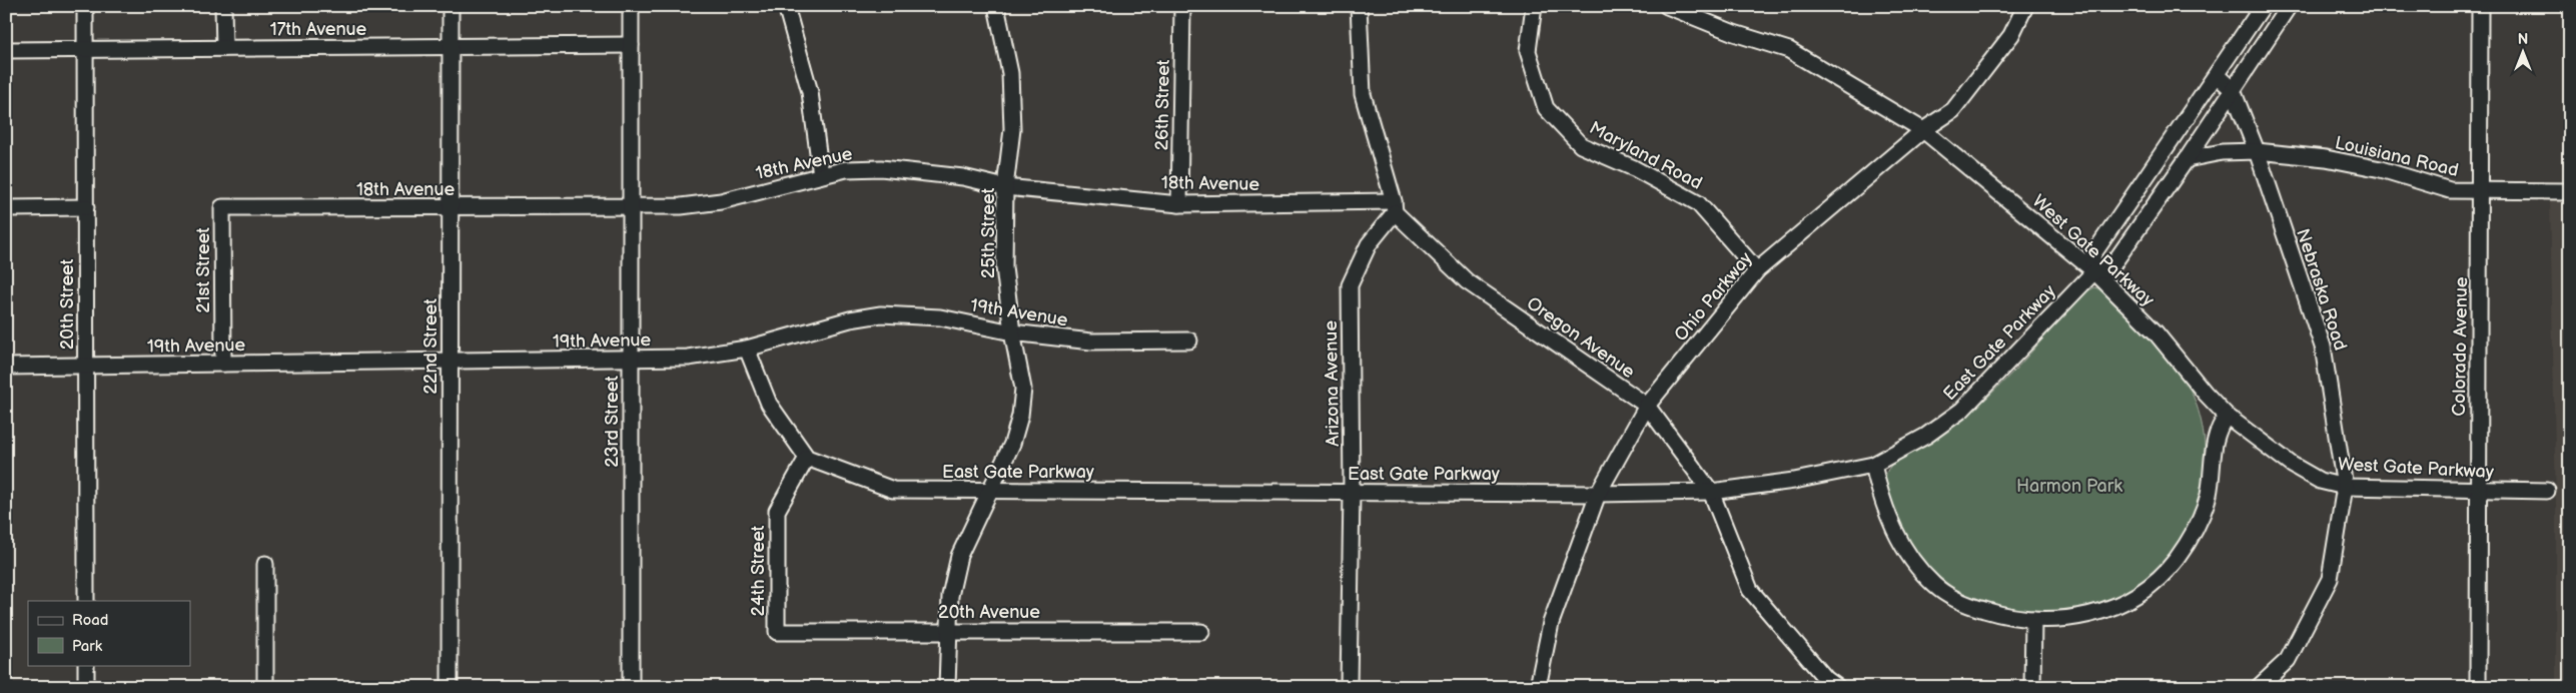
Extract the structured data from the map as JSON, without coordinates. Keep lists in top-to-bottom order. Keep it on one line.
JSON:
{"streets":{"street":["17th Avenue","26th Street","Maryland Road","Louisiana Road","18th Avenue","25th Street","West Gate Parkway","21st Street","Nebraska Road","Ohio Parkway","20th Street","19th Avenue","Oregon Avenue","East Gate Parkway","22nd Street","Colorado Avenue","Arizona Avenue","23rd Street","24th Street","20th Avenue"]},"crossings":[["17th Avenue","20th Street"],["17th Avenue","22nd Street"],["17th Avenue","23rd Street"],["26th Street","18th Avenue"],["Maryland Road","Ohio Parkway"],["Louisiana Road","Nebraska Road"],["Louisiana Road","East Gate Parkway"],["Louisiana Road","Colorado Avenue"],["18th Avenue","25th Street"],["18th Avenue","21st Street"],["18th Avenue","Oregon Avenue"],["18th Avenue","22nd Street"],["18th Avenue","Arizona Avenue"],["18th Avenue","23rd Street"],["25th Street","19th Avenue"],["25th Street","East Gate Parkway"],["25th Street","20th Avenue"],["West Gate Parkway","Nebraska Road"],["West Gate Parkway","Ohio Parkway"],["West Gate Parkway","East Gate Parkway"],["West Gate Parkway","Colorado Avenue"],["21st Street","19th Avenue"],["Nebraska Road","East Gate Parkway"],["Ohio Parkway","Oregon Avenue"],["Ohio Parkway","East Gate Parkway"],["20th Street","19th Avenue"],["19th Avenue","22nd Street"],["19th Avenue","23rd Street"],["Oregon Avenue","East Gate Parkway"],["Oregon Avenue","Arizona Avenue"],["East Gate Parkway","Arizona Avenue"],["East Gate Parkway","24th Street"],["24th Street","20th Avenue"]],"parks":["Harmon Park"],"legend":["Road","Park"],"north":"top"}
